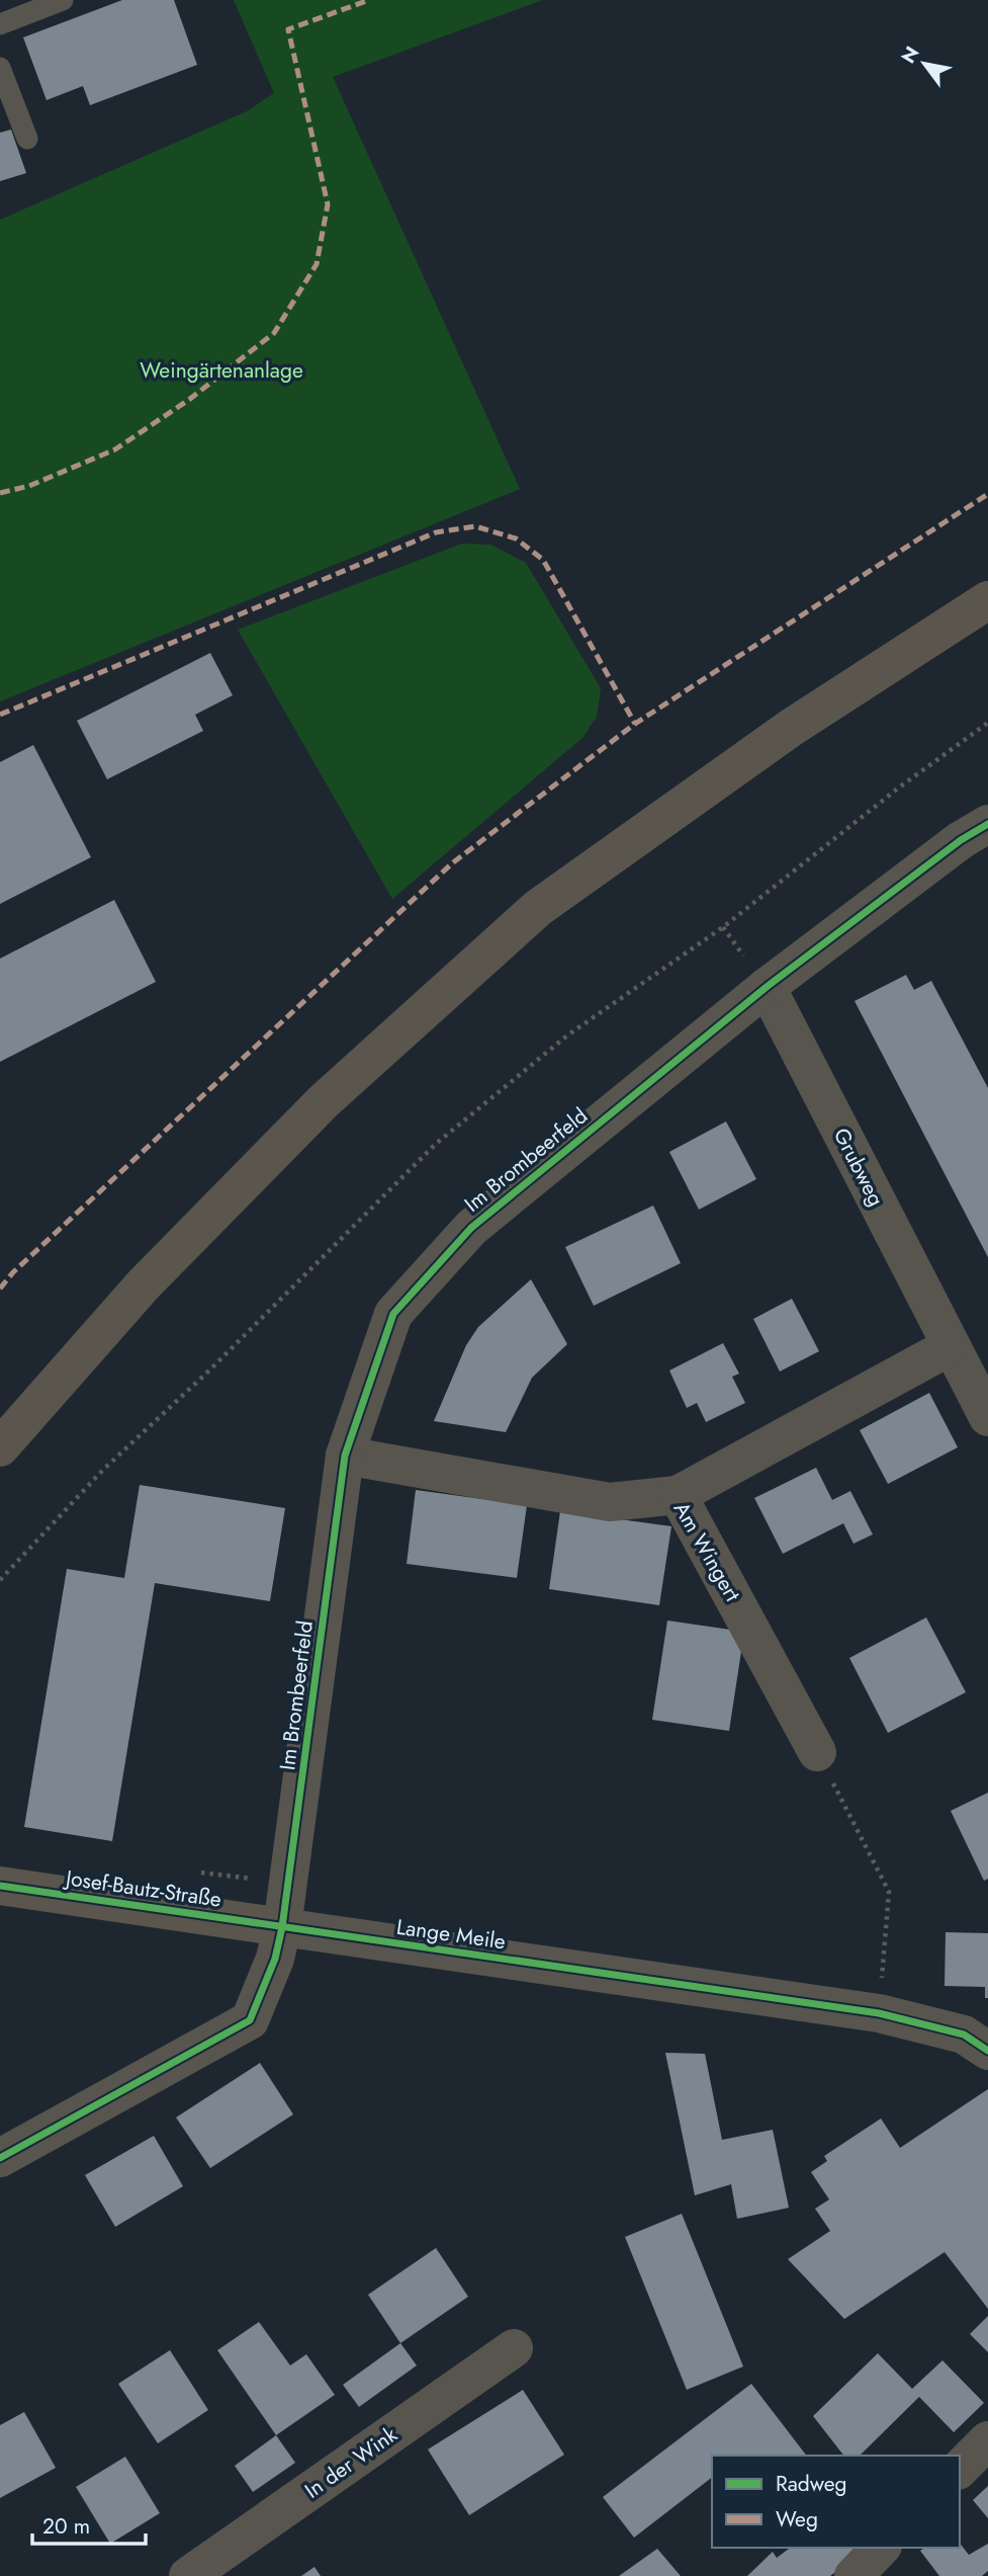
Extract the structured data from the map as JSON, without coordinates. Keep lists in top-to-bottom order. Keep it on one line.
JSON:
{"streets":{"main road":["Josef-Bautz-Straße"],"street":["Im Brombeerfeld","Grubweg","Am Wingert","Lange Meile","In der Wink"]},"crossings":[["Im Brombeerfeld","Grubweg"],["Im Brombeerfeld","Am Wingert"],["Im Brombeerfeld","Josef-Bautz-Straße"],["Im Brombeerfeld","Lange Meile"],["Josef-Bautz-Straße","Lange Meile"]],"parks":["Weingärtenanlage"],"legend":["Radweg","Weg"],"scale_bar":"20 m","north":"top left"}
